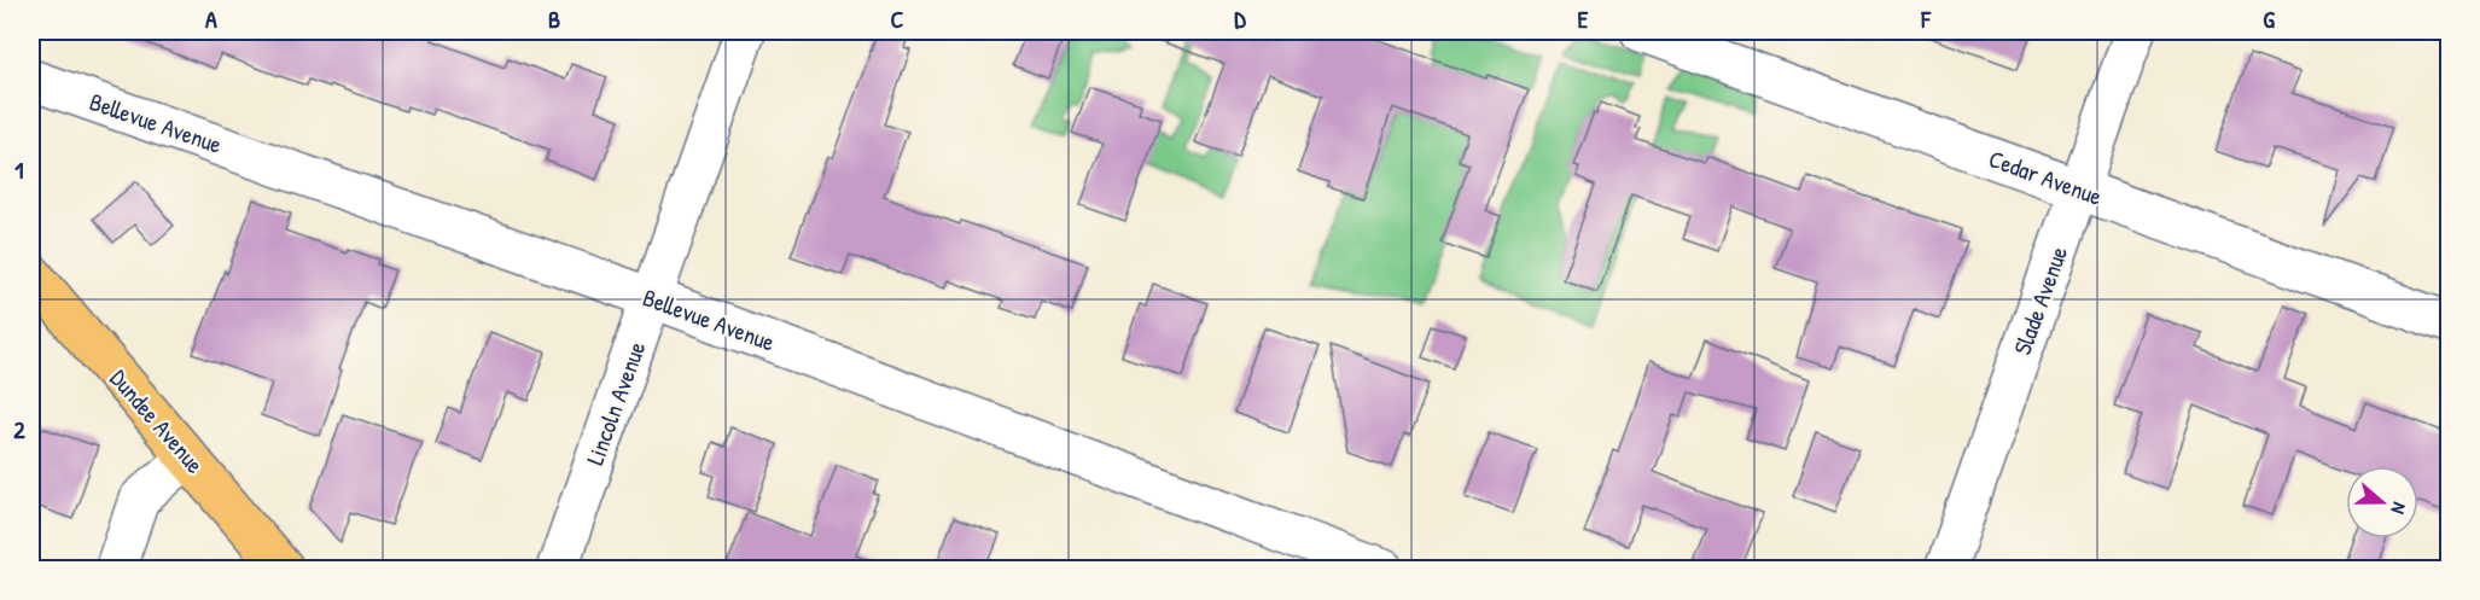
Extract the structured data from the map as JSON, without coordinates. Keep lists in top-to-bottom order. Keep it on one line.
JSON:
{"streets":{"main road":["Dundee Avenue"],"street":["Bellevue Avenue","Cedar Avenue","Slade Avenue","Lincoln Avenue"]},"crossings":[["Bellevue Avenue","Lincoln Avenue"],["Cedar Avenue","Slade Avenue"]],"north":"right","grid":{"columns":["A","B","C","D","E","F","G"],"rows":["1","2"]}}
